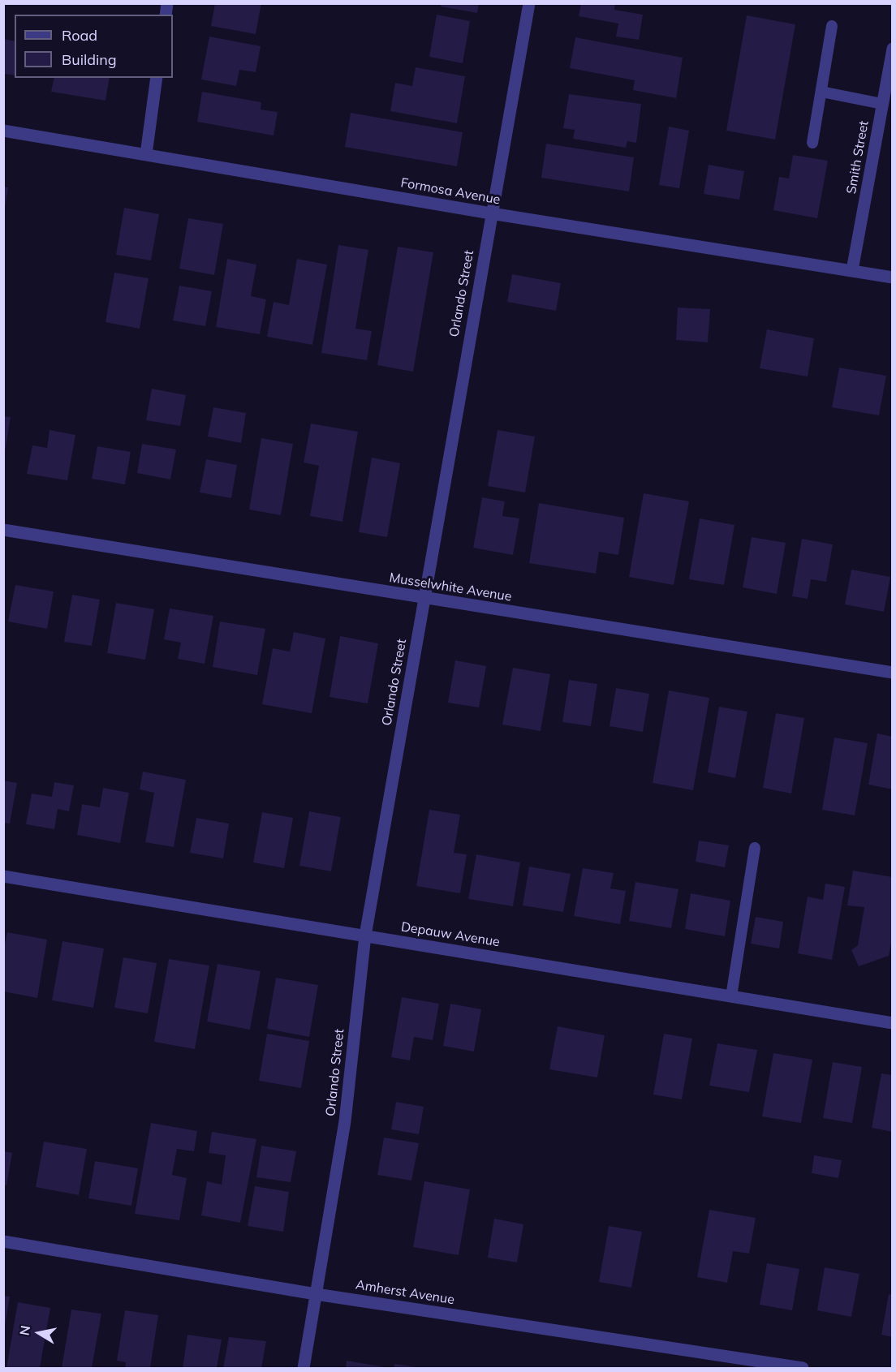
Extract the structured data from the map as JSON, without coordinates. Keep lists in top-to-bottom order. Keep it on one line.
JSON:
{"streets":{"street":["Smith Street","Formosa Avenue","Orlando Street","Musselwhite Avenue","Depauw Avenue","Amherst Avenue"]},"crossings":[["Smith Street","Formosa Avenue"],["Formosa Avenue","Orlando Street"],["Orlando Street","Musselwhite Avenue"],["Orlando Street","Depauw Avenue"],["Orlando Street","Amherst Avenue"]],"legend":["Road","Building"],"north":"left"}
